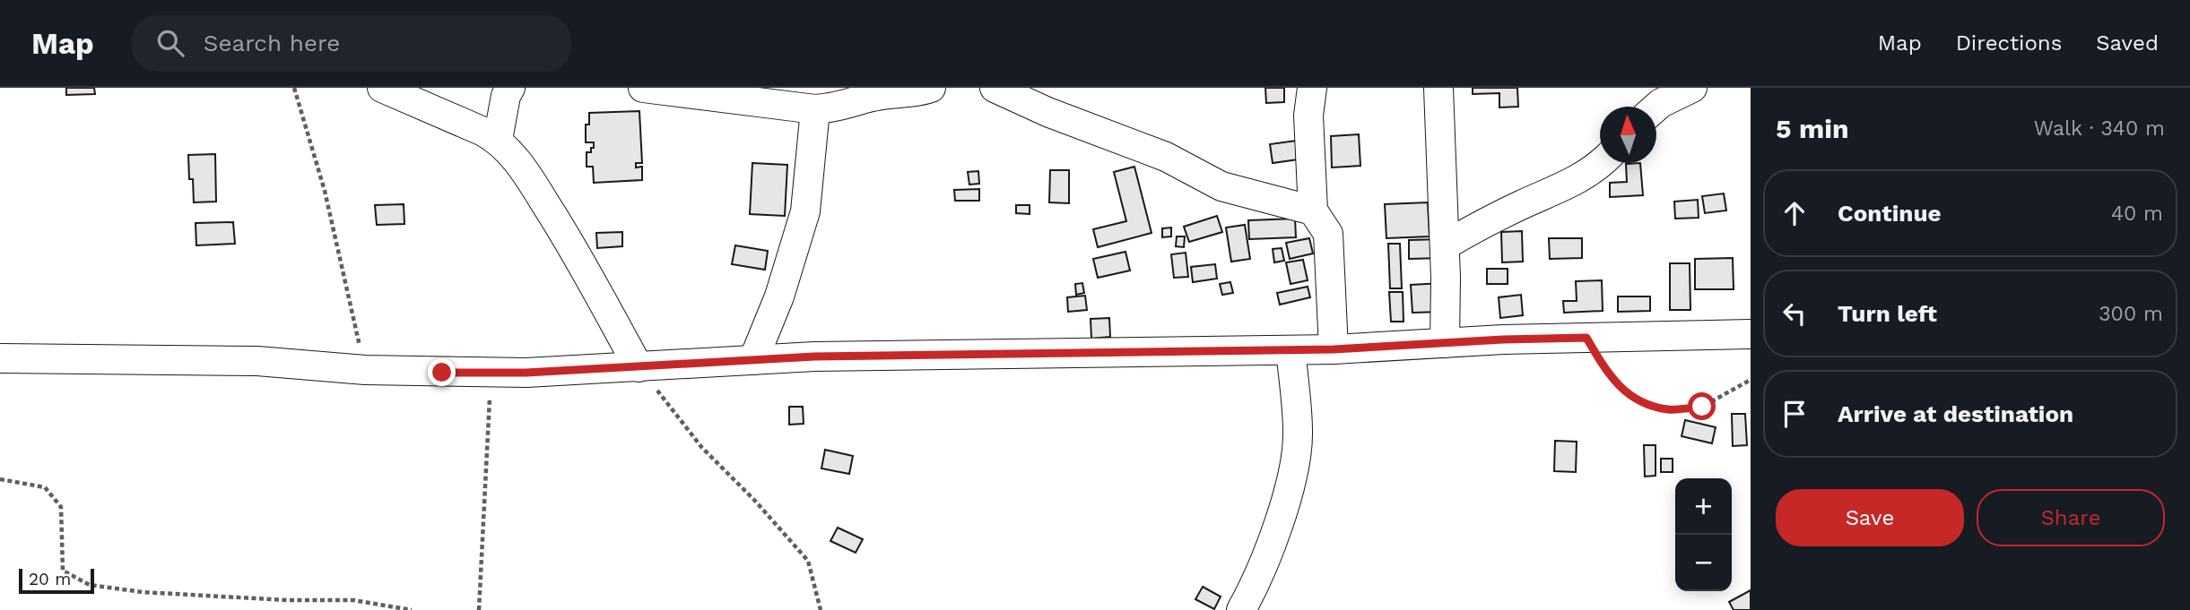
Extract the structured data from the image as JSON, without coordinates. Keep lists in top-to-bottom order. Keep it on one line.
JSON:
{"scale_bar":"20 m","north":"top","page":{"header":"Map","search":"Search here","nav":["Map","Directions","Saved"],"heading":["5 min","Walk · 340 m"],"list":[["Continue","40 m"],["Turn left","300 m"],"Arrive at destination"],"buttons":["Save","Share"],"map_buttons":["+","−"],"scale":"20 m"}}
